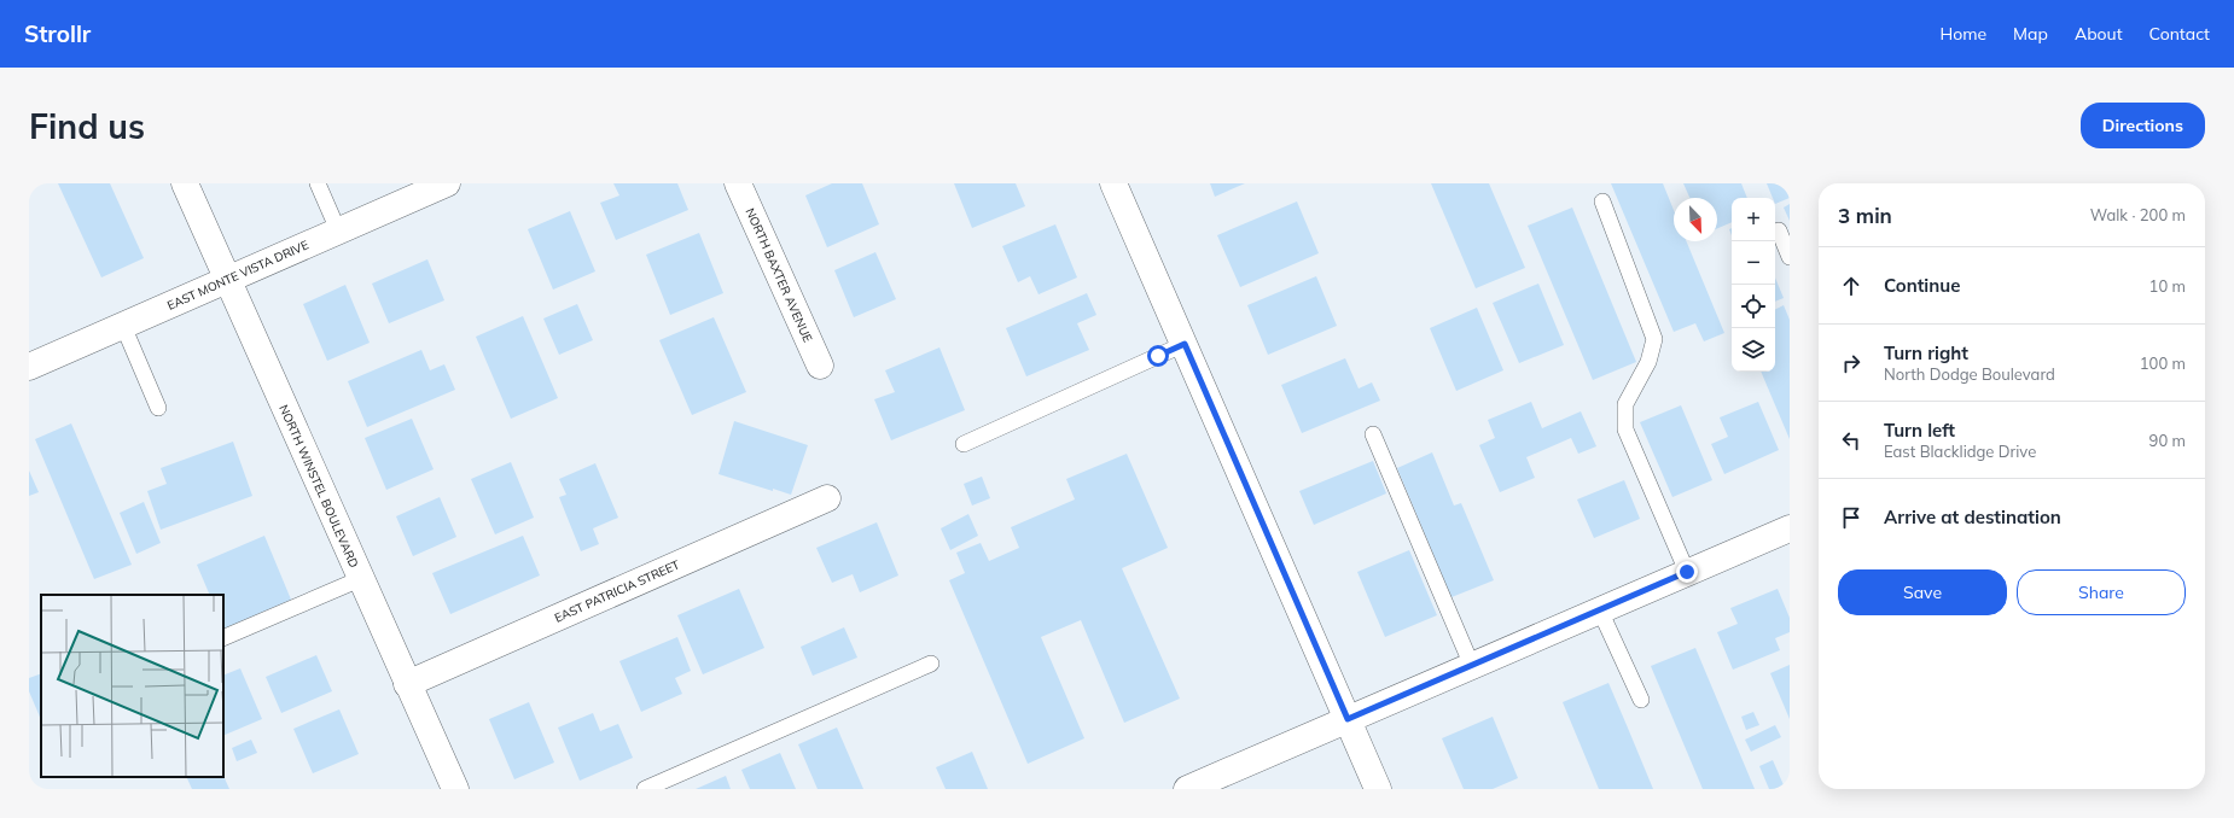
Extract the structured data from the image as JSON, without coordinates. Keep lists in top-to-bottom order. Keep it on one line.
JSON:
{"streets":{"street":["EAST MONTE VISTA DRIVE","NORTH BAXTER AVENUE","NORTH WINSTEL BOULEVARD","EAST PATRICIA STREET"]},"crossings":[["EAST MONTE VISTA DRIVE","NORTH WINSTEL BOULEVARD"],["NORTH WINSTEL BOULEVARD","EAST PATRICIA STREET"]],"north":"bottom right","page":{"header":"Strollr","nav":["Home","Map","About","Contact"],"buttons":["Directions",["Save","Share"]],"title":"Find us","heading":["3 min","Walk · 200 m"],"map_buttons":["+","−"],"list":[["Continue","10 m"],["Turn right","North Dodge Boulevard","100 m"],["Turn left","East Blacklidge Drive","90 m"],"Arrive at destination"]}}
